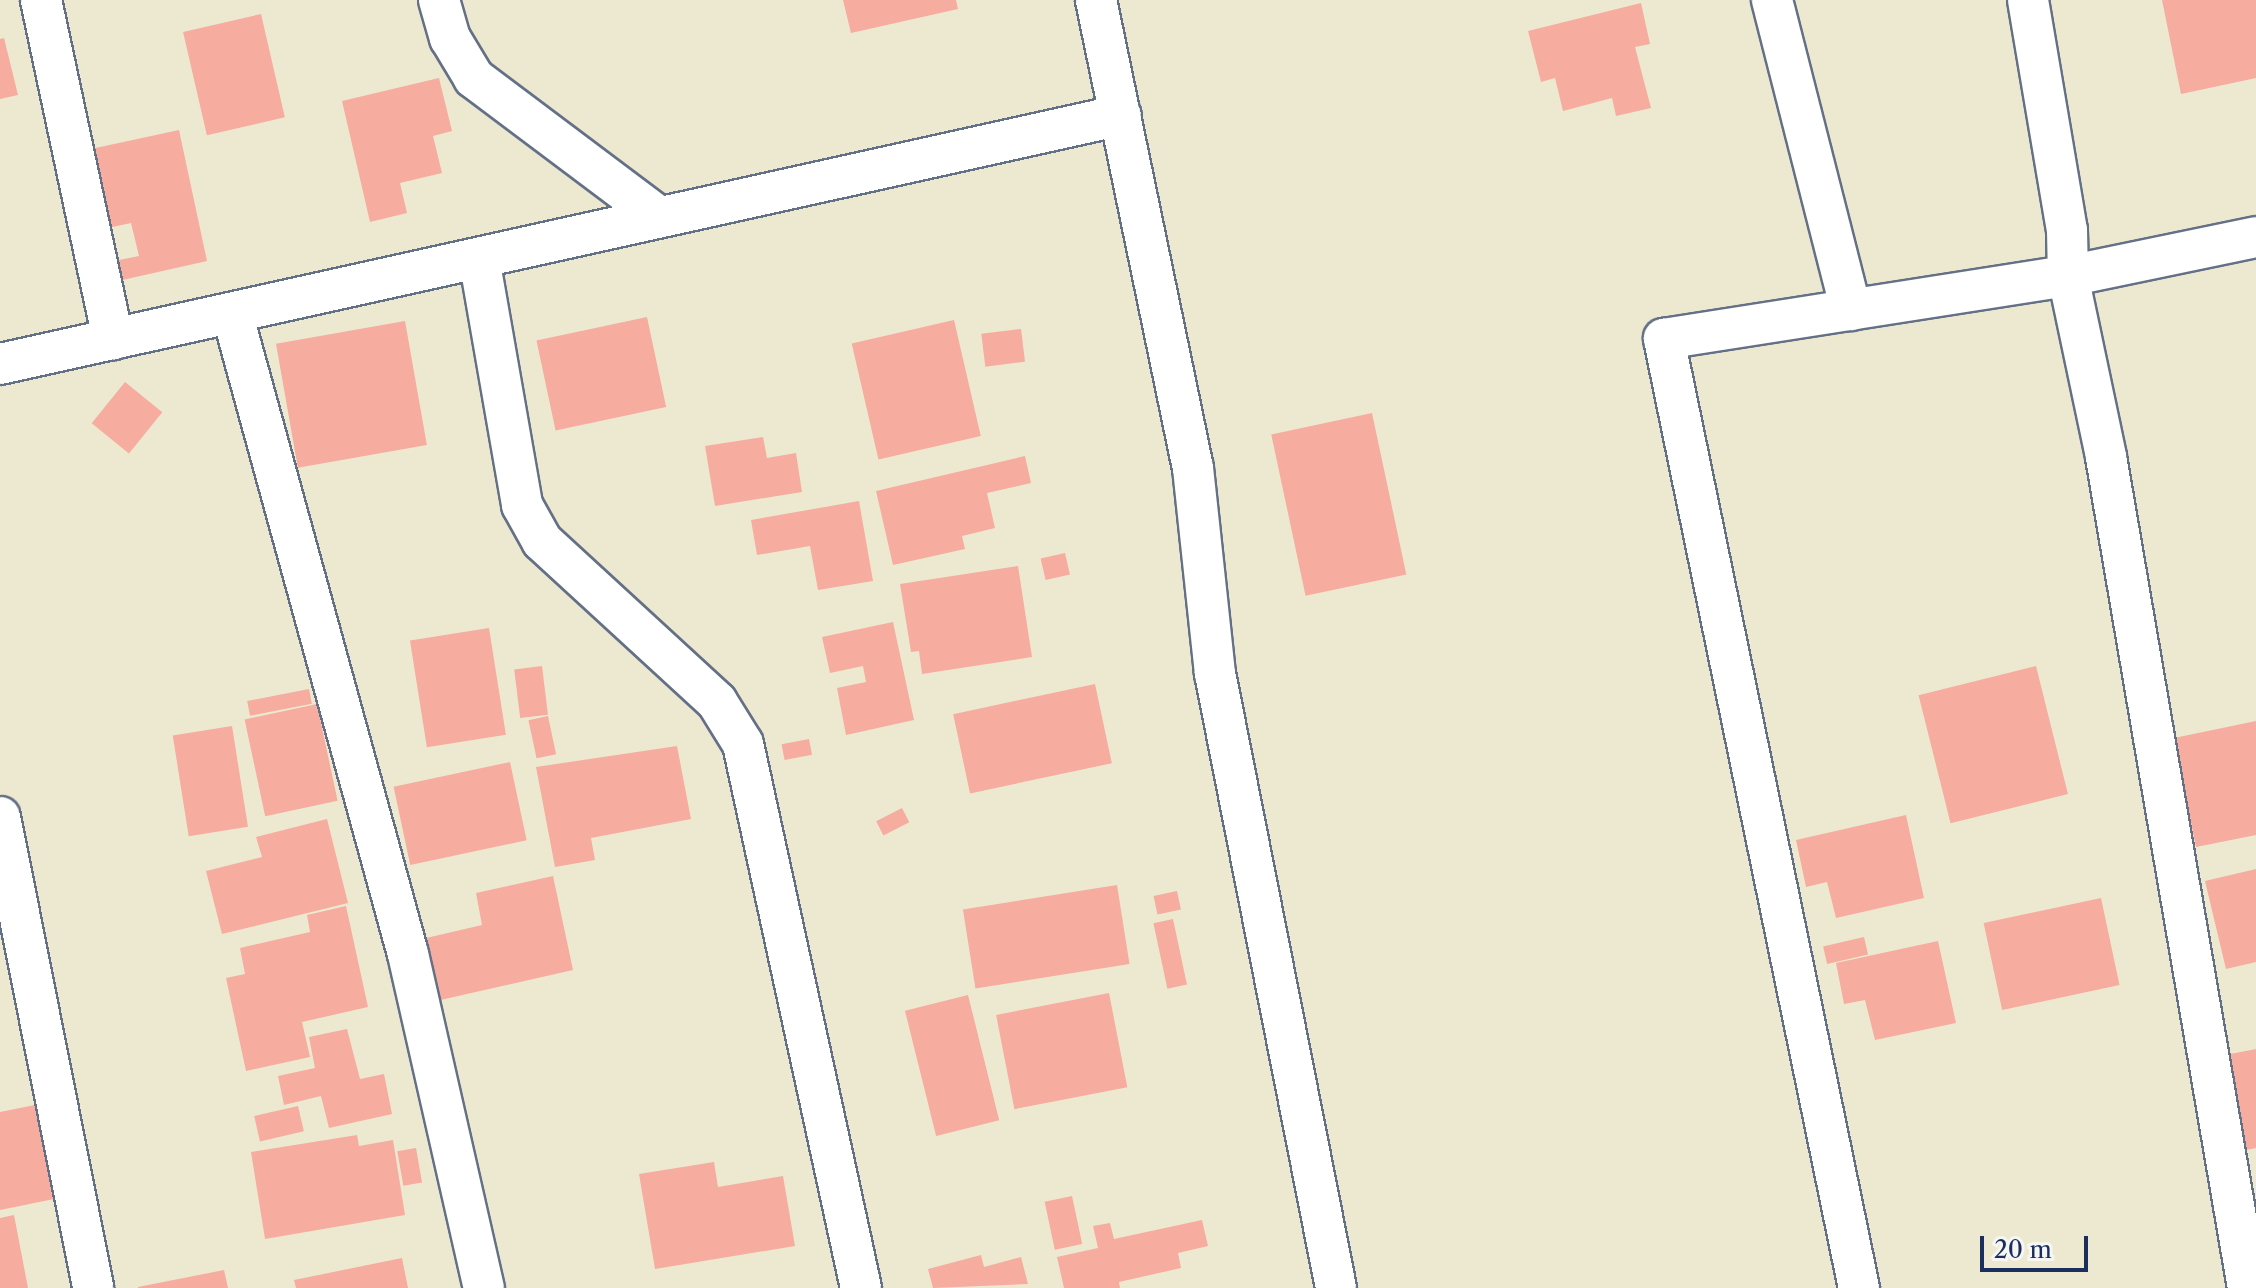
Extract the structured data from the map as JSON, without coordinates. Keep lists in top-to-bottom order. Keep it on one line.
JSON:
{"scale_bar":"20 m"}
